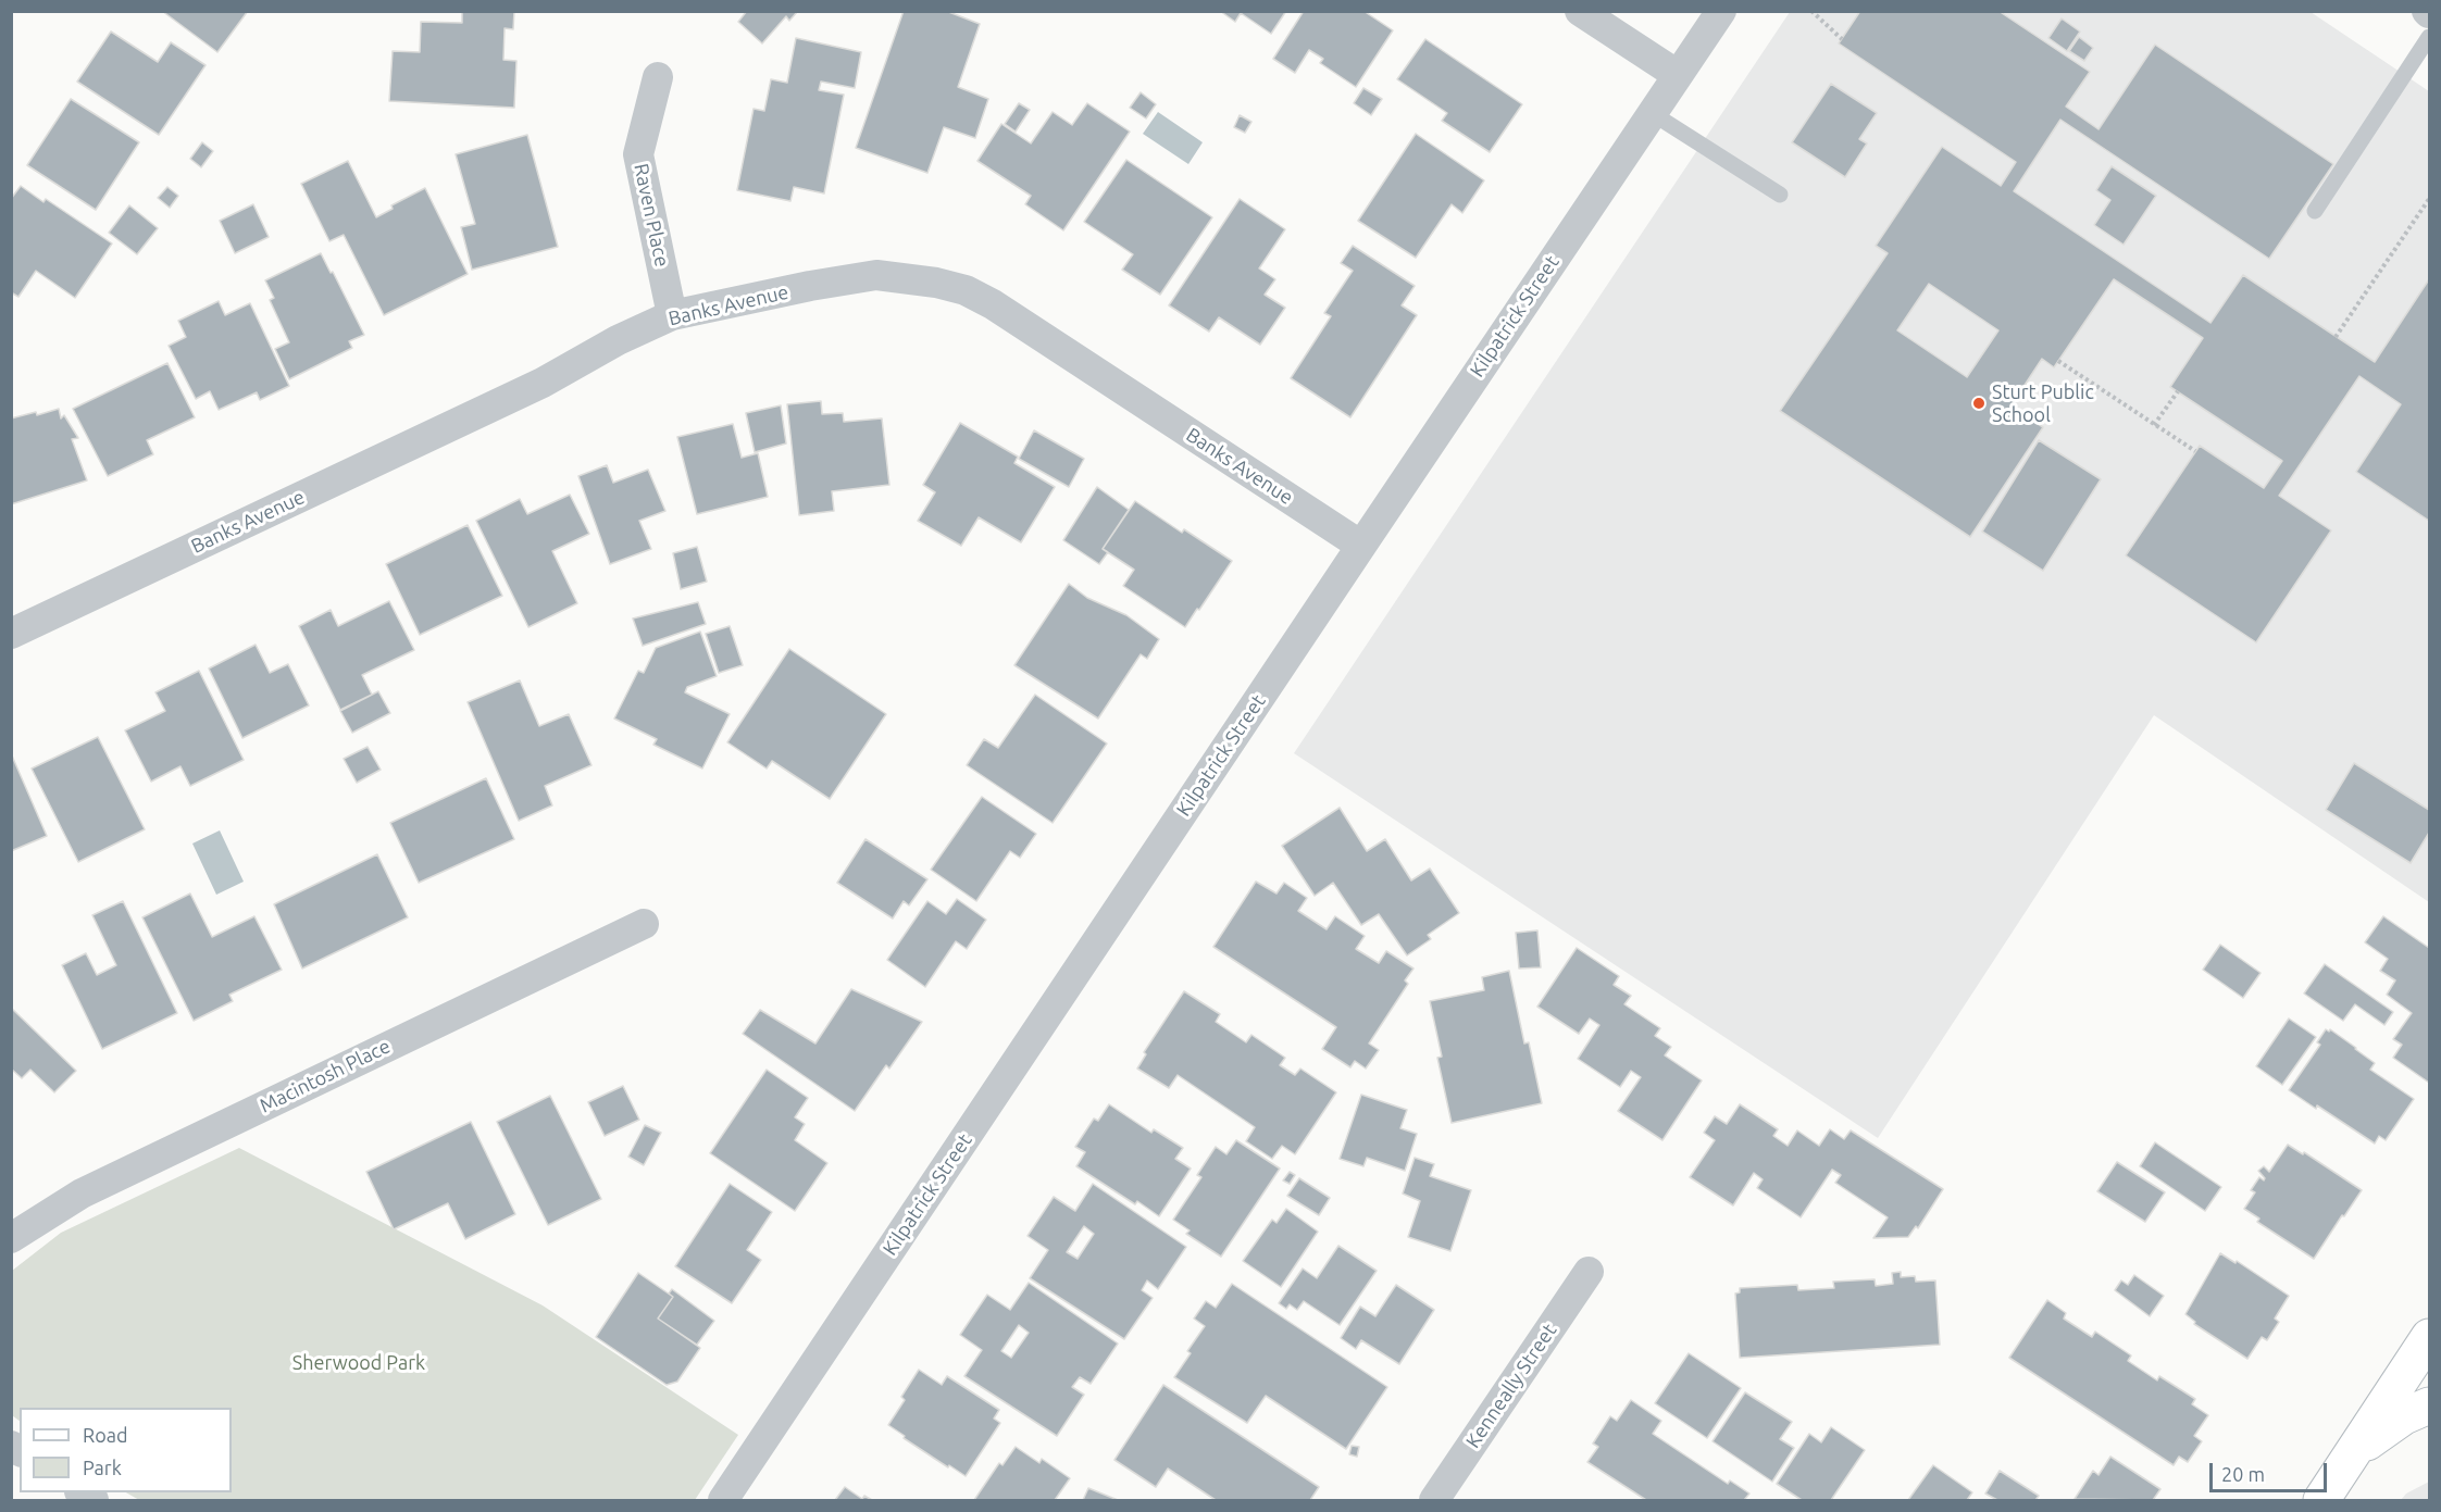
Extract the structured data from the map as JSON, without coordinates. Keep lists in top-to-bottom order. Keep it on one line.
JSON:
{"streets":{"street":["Raven Place","Banks Avenue","Kilpatrick Street","Macintosh Place","Kenneally Street"]},"crossings":[["Raven Place","Banks Avenue"],["Banks Avenue","Kilpatrick Street"]],"parks":["Sherwood Park"],"places":["Sturt Public School"],"legend":["Road","Park"],"scale_bar":"20 m"}
